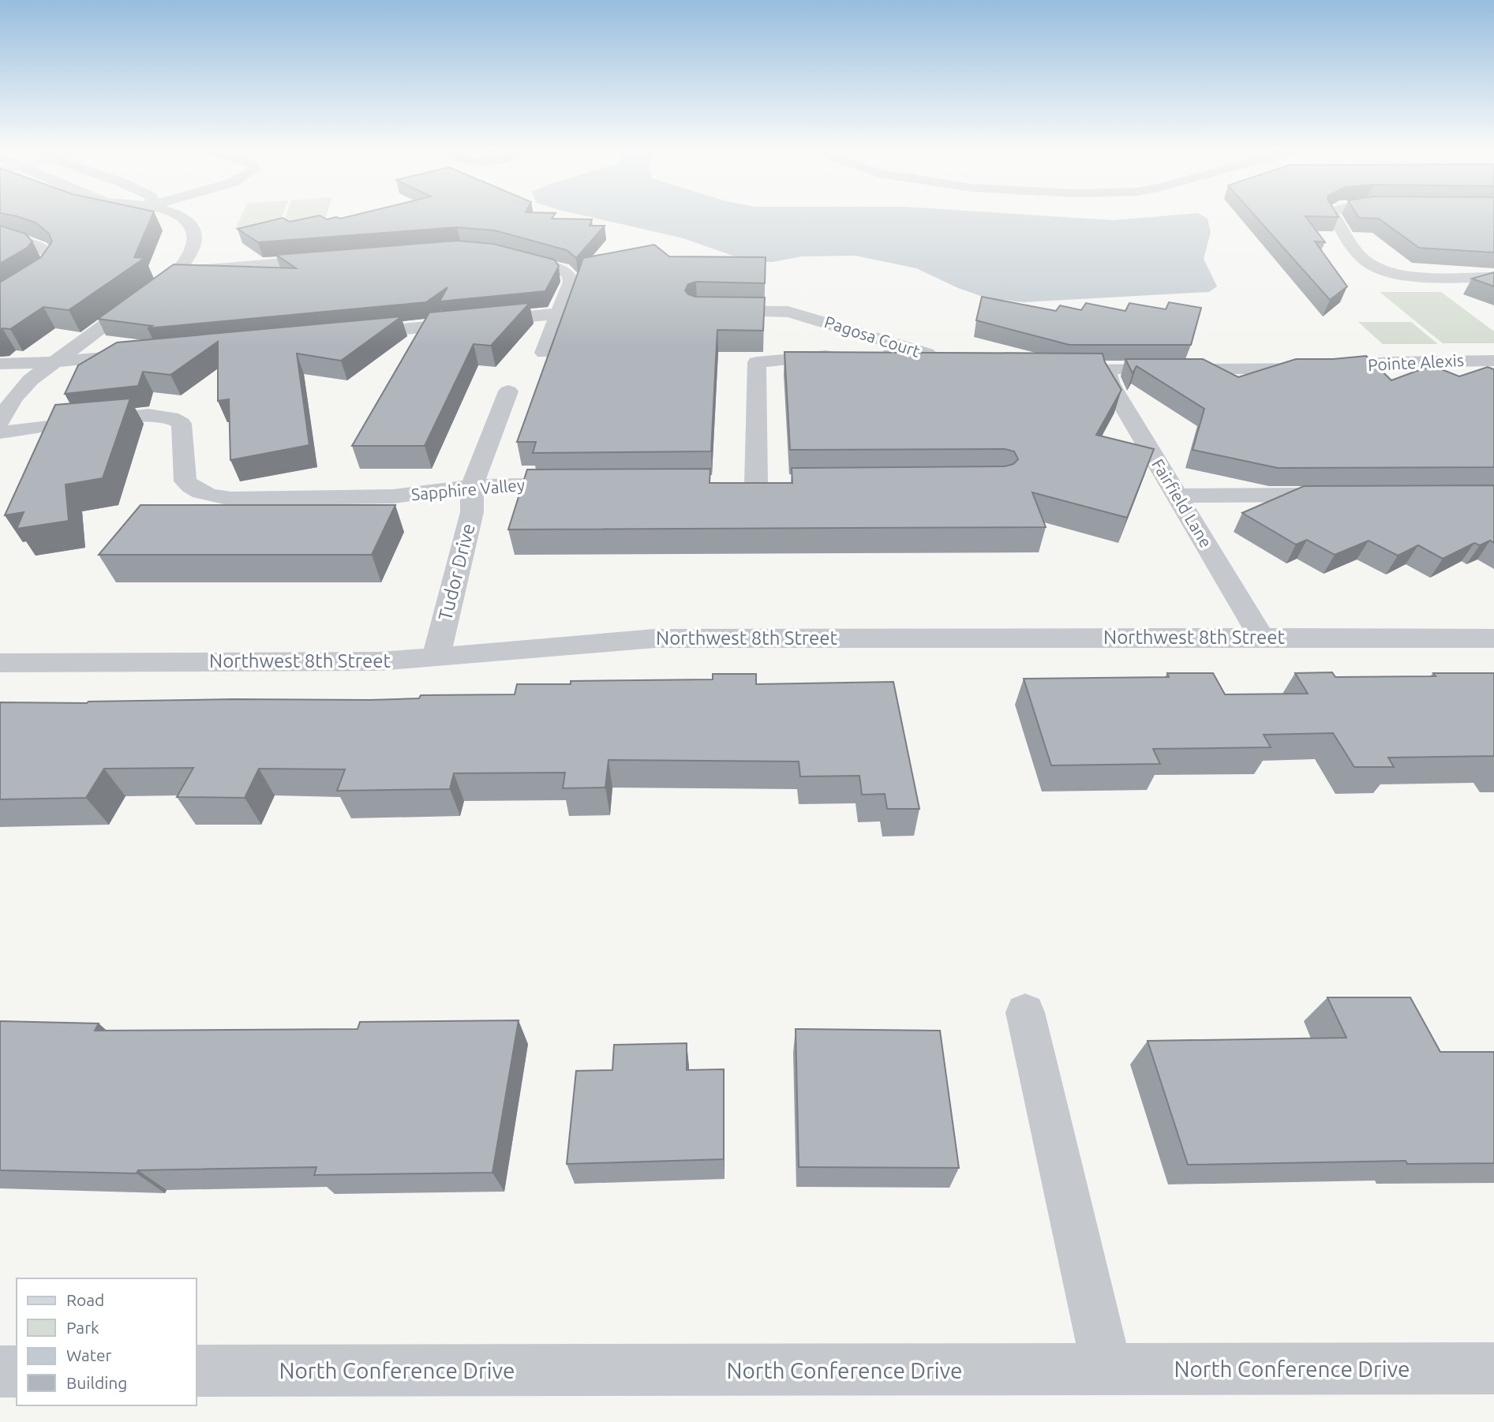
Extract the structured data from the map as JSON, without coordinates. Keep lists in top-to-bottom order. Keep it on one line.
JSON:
{"streets":{"street":["Pagosa Court","Pointe Alexis","Sapphire Valley","Fairfield Lane","Tudor Drive","Northwest 8th Street","North Conference Drive"]},"crossings":[["Pointe Alexis","Fairfield Lane"],["Sapphire Valley","Tudor Drive"],["Fairfield Lane","Northwest 8th Street"],["Tudor Drive","Northwest 8th Street"]],"legend":["Road","Park","Water","Building"]}
